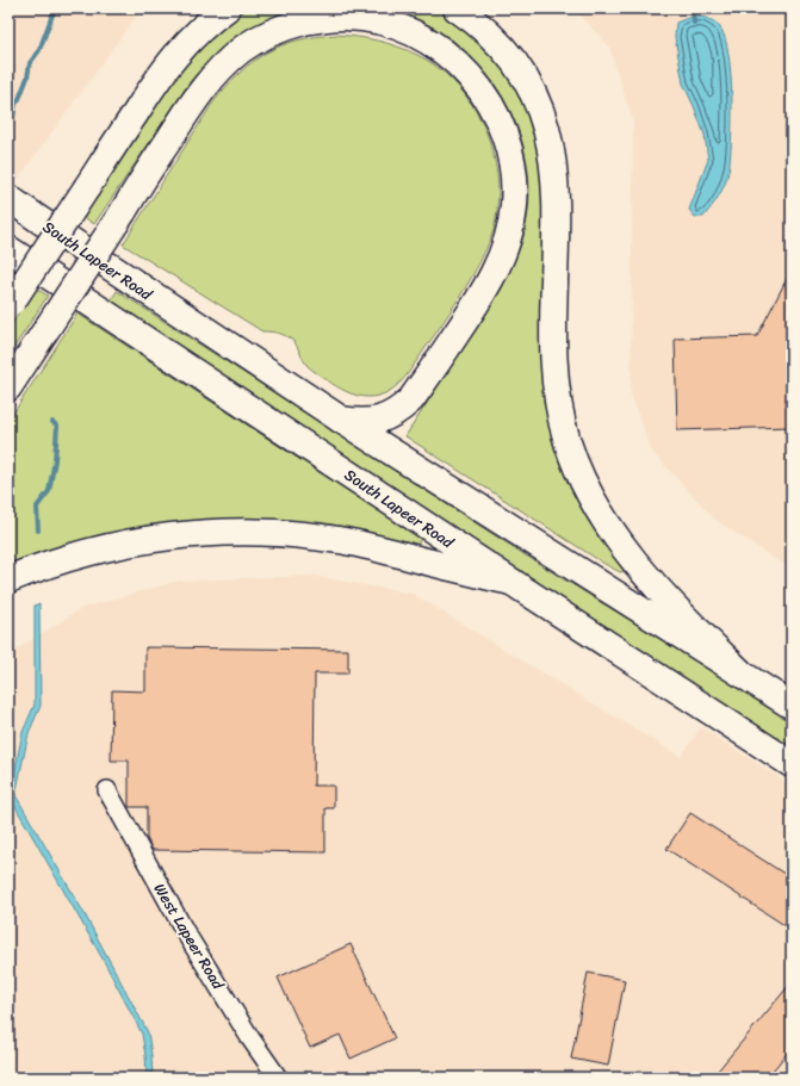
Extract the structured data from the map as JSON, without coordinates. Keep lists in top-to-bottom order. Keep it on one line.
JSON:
{"streets":{"main road":["South Lapeer Road"],"street":["West Lapeer Road"]}}
